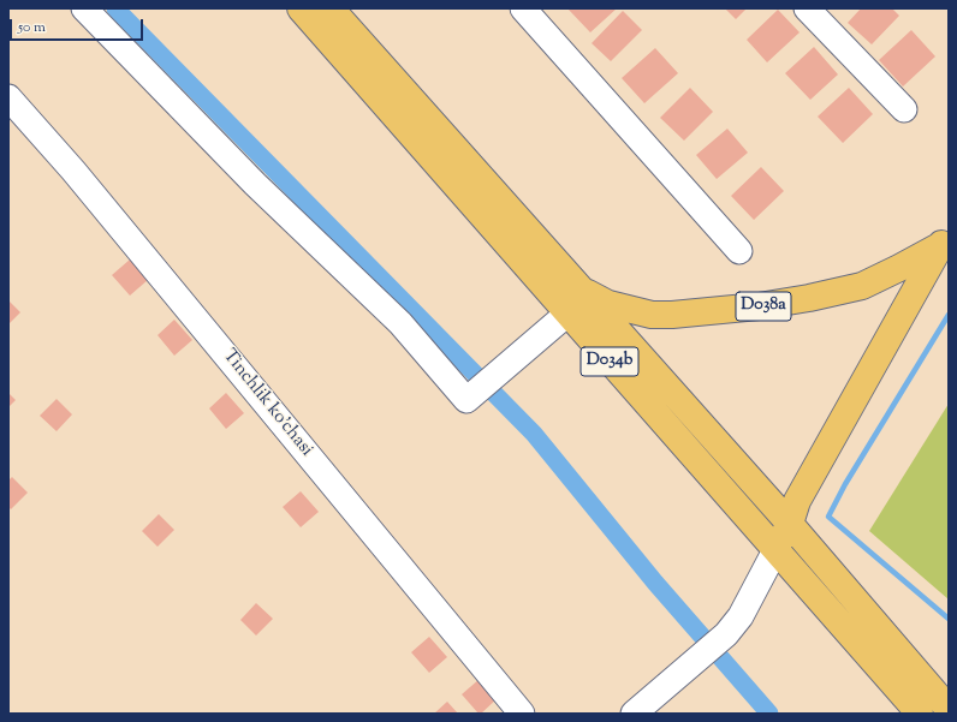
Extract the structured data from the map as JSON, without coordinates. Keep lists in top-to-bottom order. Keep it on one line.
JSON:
{"streets":{"main road":["D038a","D034b"],"street":["Tinchlik ko'chasi"]},"crossings":[["D038a","D034b"]],"scale_bar":"50 m"}
